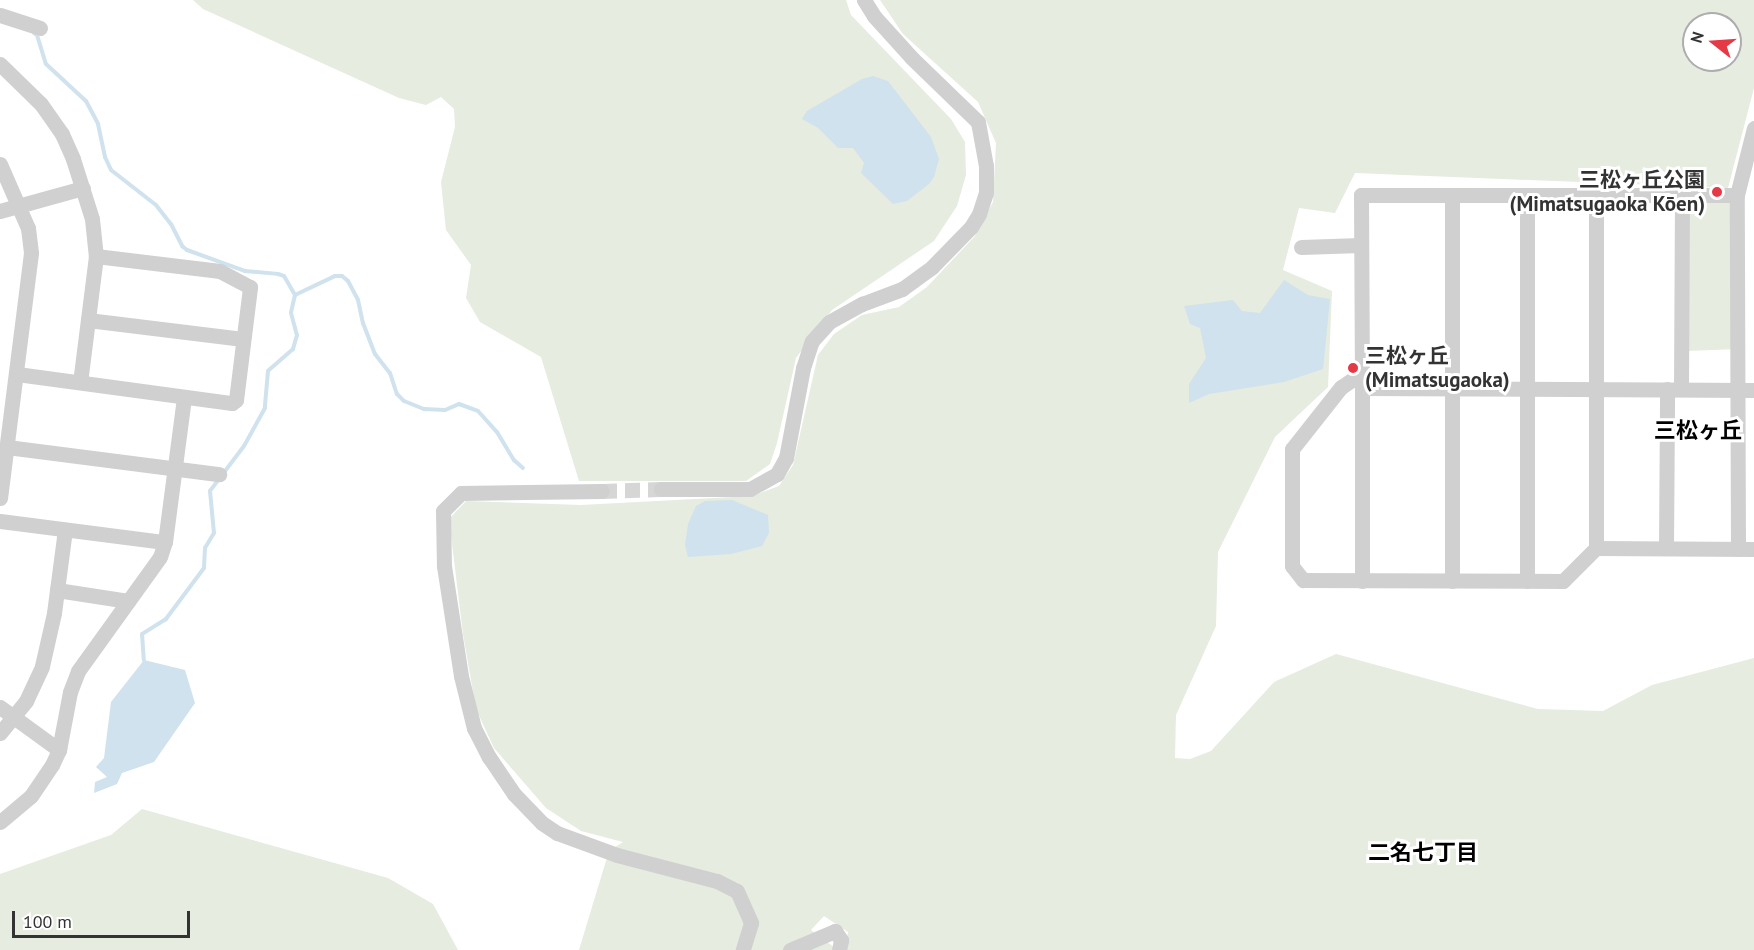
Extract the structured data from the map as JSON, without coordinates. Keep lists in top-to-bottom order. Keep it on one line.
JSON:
{"districts":["三松ヶ丘","二名七丁目"],"places":["三松ヶ丘公園 (Mimatsugaoka Kōen)","三松ヶ丘 (Mimatsugaoka)"],"scale_bar":"100 m","north":"left"}
